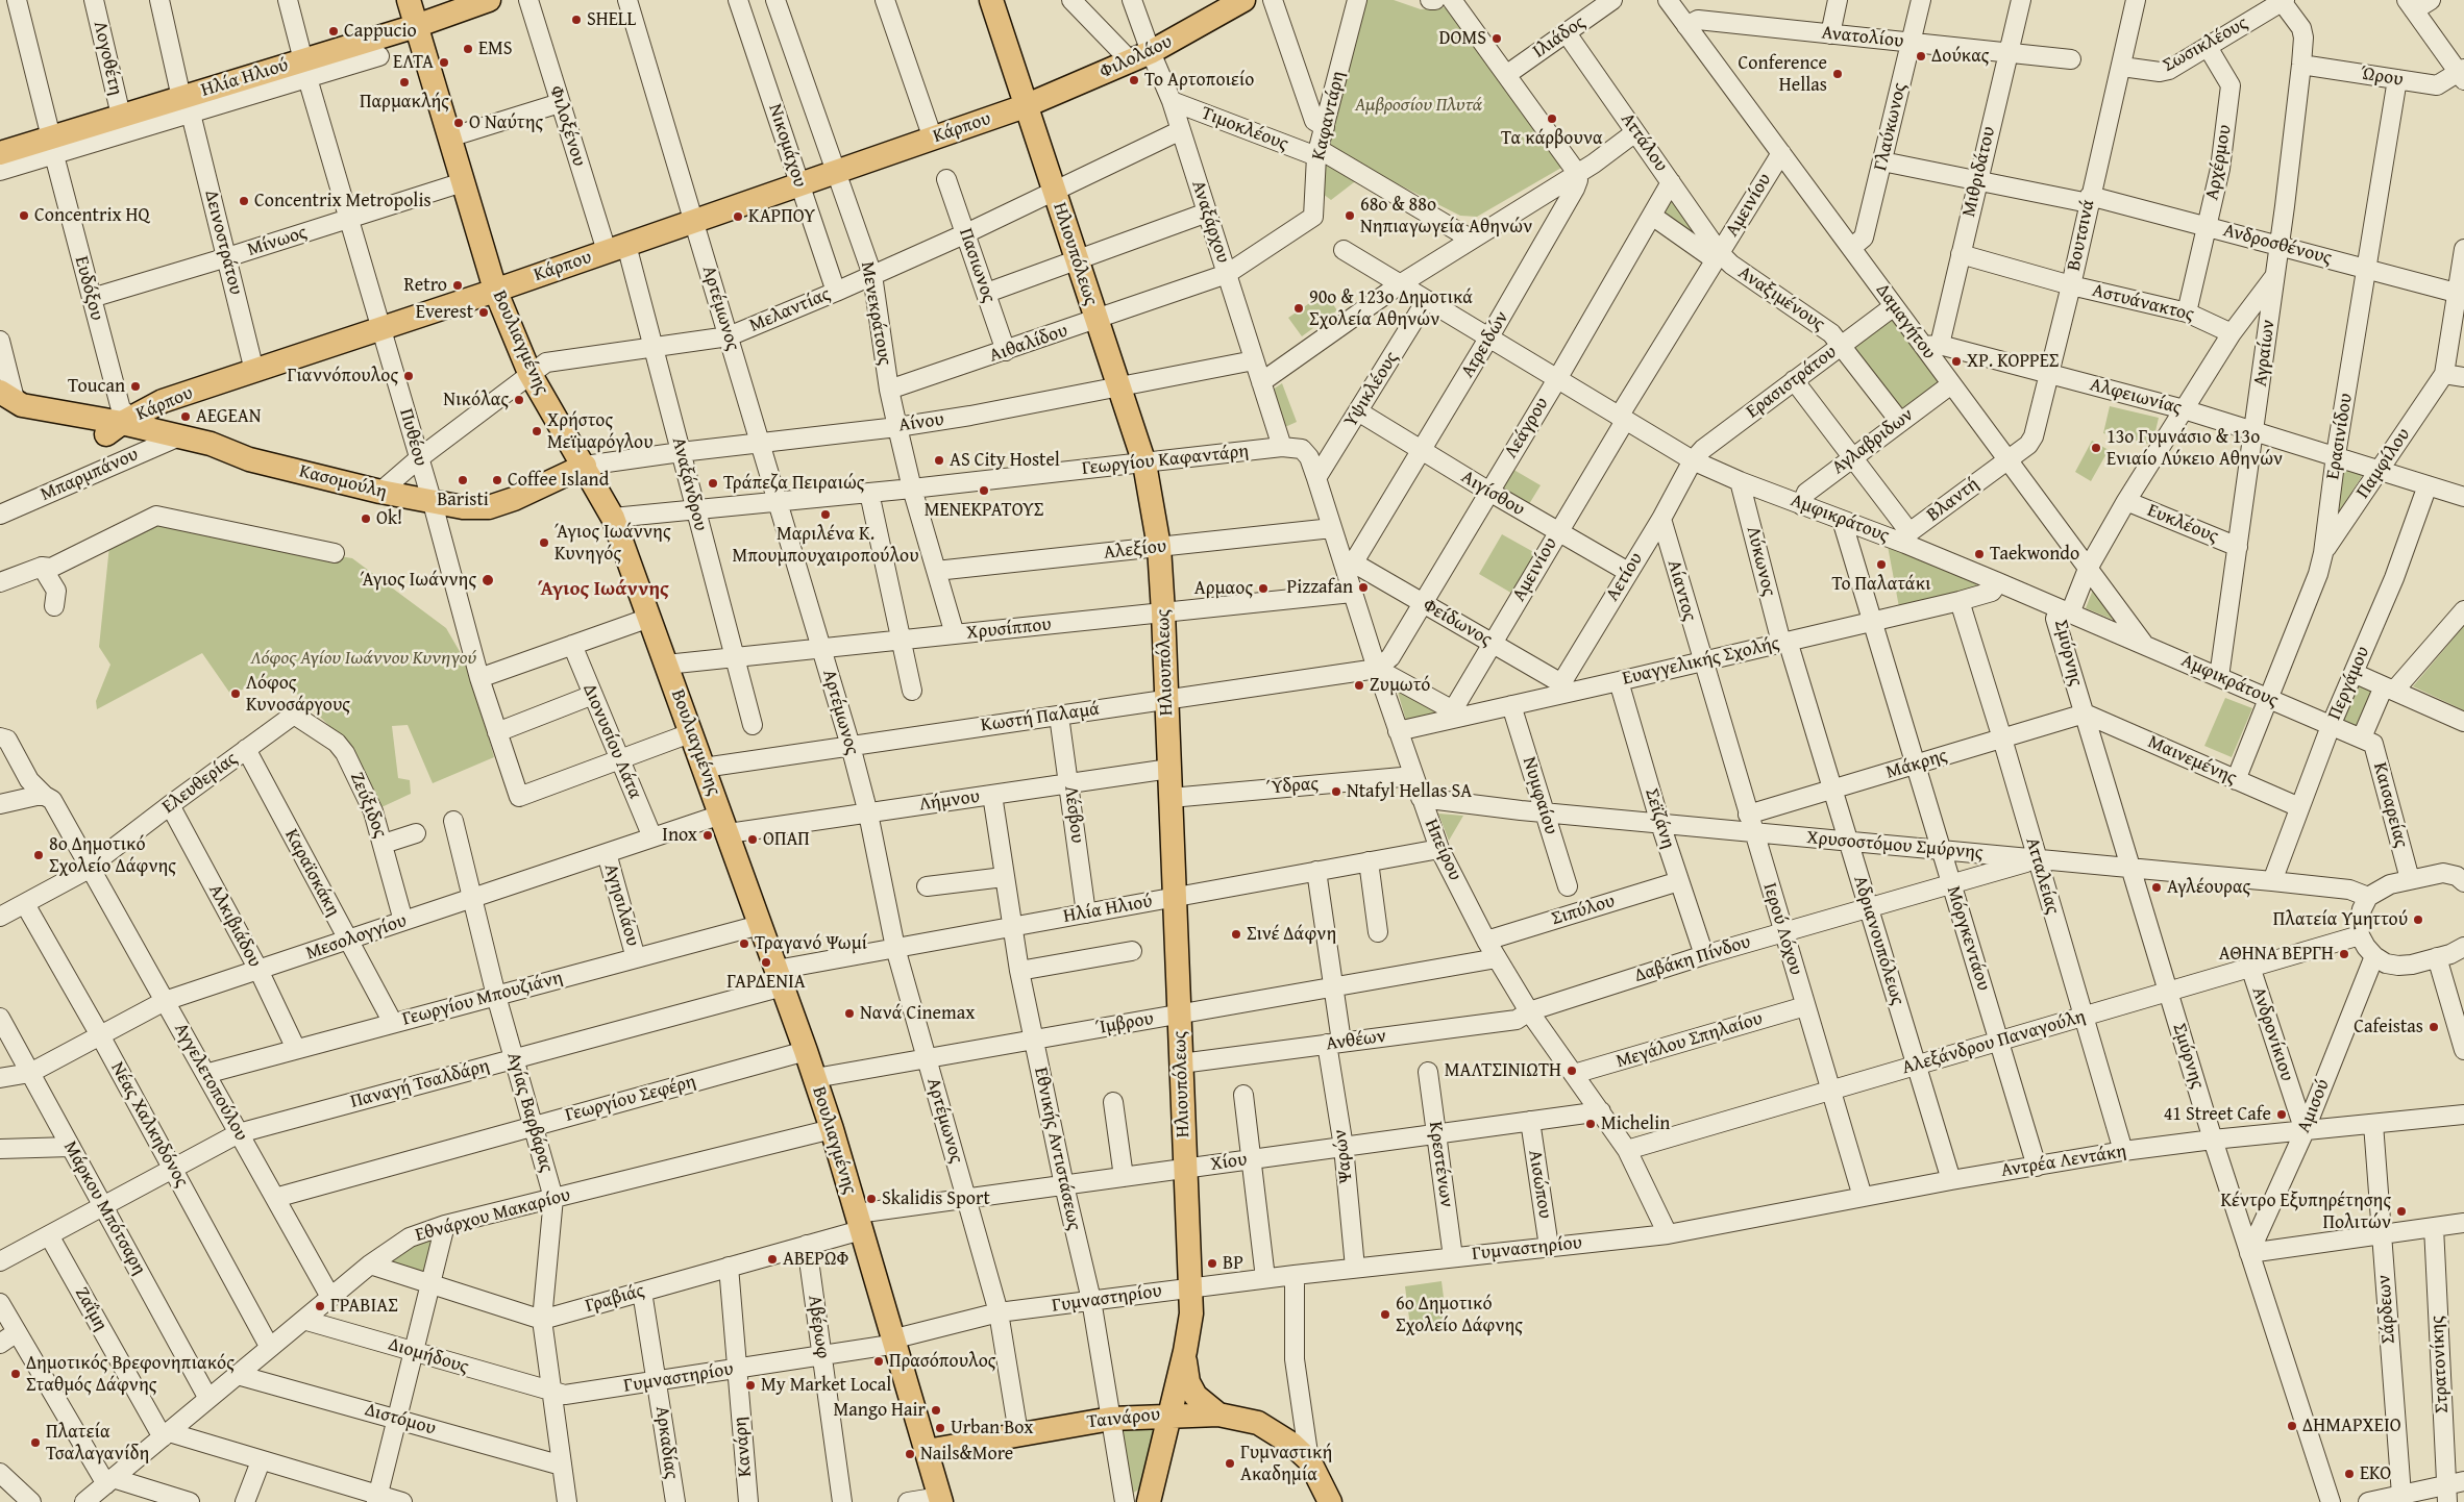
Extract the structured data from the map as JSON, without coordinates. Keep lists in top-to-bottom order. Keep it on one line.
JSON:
{"streets":{"main road":["Φιλολάου","Ηλία Ηλιού","Κάρπου","Ηλιουπόλεως","Βουλιαγμένης","Κασομούλη","Ταινάρου"],"street":["Ιλιάδος","Ανατολίου","Σωσικλέους","Λογοθέτη","Ώρου","Καφαντάρη","Φιλοξένου","Γλαύκωνος","Τιμοκλέους","Αττάλου","Νικομάχου","Αρχέρμου","Μιθριδάτου","Αμεινίου","Αναξάρχου","Βουτσινά","Μίνωος","Δεινοστράτου","Ανδροσθένους","Πασιωνος","Ευδόξου","Αναξιμένους","Αστυάνακτος","Αρτέμωνος","Μελαντίας","Μενεκράτους","Δαμαγήτου","Αιθαλίδου","Ατρειδών","Αγραίων","Ερασιστράτου","Υψικλέους","Αλφειωνίας","Αίνου","Λεάγρου","Ερασινίδου","Πυθέου","Αγλαβριδων","Γεωργίου Καφαντάρη","Παμφίλου","Μπαρμπάνου","Αναξάνδρου","Αιγίσθου","Βλαντή","Αμφικράτους","Ευκλέους","Αλεξίου","Λύκωνος","Αετίου","Αίαντος","Φείδωνος","Χρυσίππου","Σμύρνης","Ευαγγελικής Σχολής","Περγάμου","Κωστή Παλαμά","Διονυσίου Λάτα","Μαινεμένης","Μάκρης","Ελευθερίας","Ύδρας","Νυμφαίου","Λήμνου","Ζεύξιδος","Καισαρείας","Λέσβου","Σεϊζάνη","Χρυσοστόμου Σμύρνης","Ηπείρου","Καραϊσκάκη","Ατταλείας","Αγησιλάου","Σιπύλου","Αλκιβιάδου","Ιερού Λόχου","Μεσολογγίου","Μόργκεντάου","Αδριανουπόλεως","Δαβάκη Πίνδου","Γεωργίου Μπουζιάνη","Ίμβρου","Ανδρονίκιου","Ανθέων","Μεγάλου Σπηλαίου","Αλεξάνδρου Παναγούλη","Αγγελετοπούλου","Παναγή Τσαλδάρη","Γεωργίου Σεφέρη","Αμισού","Αγίας Βαρβάρας","Νέας Χαλκηδόνος","Εθνικής Αντιστάσεως","Ψαρών","Αντρέα Λεντάκη","Χίου","Κρεστένων","Αισώπου","Μάρκου Μπότσαρη","Εθνάρχου Μακαρίου","Γυμναστηρίου","Γραβιάς","Ζαΐμη","Σάρδεων","Αβέρωφ","Διομήδους","Στρατονίκης","Διστόμου","Αρκαδίας","Κανάρη"]},"crossings":[["Ιλιάδος","Αττάλου"],["Ανατολίου","Γλαύκωνος"],["Ανατολίου","Μιθριδάτου"],["Ανατολίου","Δαμαγήτου"],["Σωσικλέους","Αρχέρμου"],["Σωσικλέους","Βουτσινά"],["Σωσικλέους","Αγραίων"],["Φιλολάου","Κάρπου"],["Φιλολάου","Αναξάρχου"],["Φιλολάου","Ηλιουπόλεως"],["Λογοθέτη","Ηλία Ηλιού"],["Ώρου","Αγραίων"],["Ώρου","Ερασινίδου"],["Ηλία Ηλιού","Δεινοστράτου"],["Ηλία Ηλιού","Ηλιουπόλεως"],["Ηλία Ηλιού","Ευδόξου"],["Ηλία Ηλιού","Αρτέμωνος"],["Ηλία Ηλιού","Βουλιαγμένης"],["Ηλία Ηλιού","Πυθέου"],["Ηλία Ηλιού","Λέσβου"],["Ηλία Ηλιού","Ηπείρου"],["Ηλία Ηλιού","Παναγή Τσαλδάρη"],["Ηλία Ηλιού","Εθνικής Αντιστάσεως"],["Ηλία Ηλιού","Ψαρών"],["Καφαντάρη","Τιμοκλέους"],["Καφαντάρη","Αναξάρχου"],["Καφαντάρη","Αιθαλίδου"],["Φιλοξένου","Κάρπου"],["Φιλοξένου","Αναξάνδρου"],["Γλαύκωνος","Ανδροσθένους"],["Γλαύκωνος","Δαμαγήτου"],["Κάρπου","Νικομάχου"],["Κάρπου","Δεινοστράτου"],["Κάρπου","Ηλιουπόλεως"],["Κάρπου","Ευδόξου"],["Κάρπου","Αρτέμωνος"],["Κάρπου","Μενεκράτους"],["Κάρπου","Βουλιαγμένης"],["Κάρπου","Πυθέου"],["Κάρπου","Κασομούλη"],["Κάρπου","Αναξάνδρου"],["Τιμοκλέους","Αναξάρχου"],["Αττάλου","Αμεινίου"],["Αττάλου","Αναξιμένους"],["Αττάλου","Λεάγρου"],["Νικομάχου","Μελαντίας"],["Αρχέρμου","Ανδροσθένους"],["Αρχέρμου","Αστυάνακτος"],["Μιθριδάτου","Ανδροσθένους"],["Μιθριδάτου","Αστυάνακτος"],["Μιθριδάτου","Δαμαγήτου"],["Μιθριδάτου","Αλφειωνίας"],["Αμεινίου","Αναξιμένους"],["Αμεινίου","Δαμαγήτου"],["Αμεινίου","Αιγίσθου"],["Αμεινίου","Αμφικράτους"],["Αμεινίου","Φείδωνος"],["Αμεινίου","Ευαγγελικής Σχολής"],["Αναξάρχου","Μελαντίας"],["Αναξάρχου","Αιθαλίδου"],["Αναξάρχου","Αίνου"],["Αναξάρχου","Γεωργίου Καφαντάρη"],["Αναξάρχου","Ηπείρου"],["Βουτσινά","Ανδροσθένους"],["Βουτσινά","Αστυάνακτος"],["Βουτσινά","Δαμαγήτου"],["Βουτσινά","Αλφειωνίας"],["Βουτσινά","Βλαντή"],["Μίνωος","Δεινοστράτου"],["Μίνωος","Ευδόξου"],["Μίνωος","Βουλιαγμένης"],["Μίνωος","Πυθέου"],["Ανδροσθένους","Αγραίων"],["Ανδροσθένους","Ερασινίδου"],["Ηλιουπόλεως","Μελαντίας"],["Ηλιουπόλεως","Αιθαλίδου"],["Ηλιουπόλεως","Αίνου"],["Ηλιουπόλεως","Γεωργίου Καφαντάρη"],["Ηλιουπόλεως","Αλεξίου"],["Ηλιουπόλεως","Χρυσίππου"],["Ηλιουπόλεως","Κωστή Παλαμά"],["Ηλιουπόλεως","Ύδρας"],["Ηλιουπόλεως","Λήμνου"],["Ηλιουπόλεως","Ίμβρου"],["Ηλιουπόλεως","Ανθέων"],["Ηλιουπόλεως","Χίου"],["Ηλιουπόλεως","Γυμναστηρίου"],["Πασιωνος","Μελαντίας"],["Πασιωνος","Αιθαλίδου"],["Ευδόξου","Κασομούλη"],["Αναξιμένους","Ερασιστράτου"],["Αναξιμένους","Λεάγρου"],["Αναξιμένους","Αγλαβριδων"],["Αρτέμωνος","Μελαντίας"],["Αρτέμωνος","Αίνου"],["Αρτέμωνος","Γεωργίου Καφαντάρη"],["Αρτέμωνος","Χρυσίππου"],["Αρτέμωνος","Κωστή Παλαμά"],["Αρτέμωνος","Λήμνου"],["Αρτέμωνος","Ίμβρου"],["Αρτέμωνος","Χίου"],["Αρτέμωνος","Γυμναστηρίου"],["Αρτέμωνος","Ταινάρου"],["Μελαντίας","Μενεκράτους"],["Μελαντίας","Βουλιαγμένης"],["Μελαντίας","Πυθέου"],["Μελαντίας","Κασομούλη"],["Μελαντίας","Αναξάνδρου"],["Μενεκράτους","Αιθαλίδου"],["Μενεκράτους","Αίνου"],["Μενεκράτους","Γεωργίου Καφαντάρη"],["Μενεκράτους","Αλεξίου"],["Μενεκράτους","Χρυσίππου"],["Δαμαγήτου","Ερασιστράτου"],["Δαμαγήτου","Αλφειωνίας"],["Δαμαγήτου","Αγλαβριδων"],["Δαμαγήτου","Βλαντή"],["Δαμαγήτου","Αμφικράτους"],["Βουλιαγμένης","Αίνου"],["Βουλιαγμένης","Γεωργίου Καφαντάρη"],["Βουλιαγμένης","Κασομούλη"],["Βουλιαγμένης","Χρυσίππου"],["Βουλιαγμένης","Κωστή Παλαμά"],["Βουλιαγμένης","Λήμνου"],["Βουλιαγμένης","Μεσολογγίου"],["Βουλιαγμένης","Γεωργίου Μπουζιάνη"],["Βουλιαγμένης","Ίμβρου"],["Βουλιαγμένης","Παναγή Τσαλδάρη"],["Βουλιαγμένης","Γεωργίου Σεφέρη"],["Βουλιαγμένης","Χίου"],["Βουλιαγμένης","Εθνάρχου Μακαρίου"],["Βουλιαγμένης","Γυμναστηρίου"],["Βουλιαγμένης","Γραβιάς"],["Βουλιαγμένης","Ταινάρου"],["Ατρειδών","Αιγίσθου"],["Ατρειδών","Αμφικράτους"],["Ατρειδών","Φείδωνος"],["Ατρειδών","Ηπείρου"],["Αγραίων","Αλφειωνίας"],["Αγραίων","Αμφικράτους"],["Αγραίων","Ευκλέους"],["Ερασιστράτου","Αμφικράτους"],["Ερασιστράτου","Αετίου"],["Υψικλέους","Αιγίσθου"],["Υψικλέους","Αμφικράτους"],["Υψικλέους","Ηπείρου"],["Αλφειωνίας","Ερασινίδου"],["Αλφειωνίας","Παμφίλου"],["Αλφειωνίας","Περγάμου"],["Αίνου","Κασομούλη"],["Αίνου","Αναξάνδρου"],["Λεάγρου","Αιγίσθου"],["Λεάγρου","Αμφικράτους"],["Λεάγρου","Φείδωνος"],["Λεάγρου","Κωστή Παλαμά"],["Λεάγρου","Ηπείρου"],["Ερασινίδου","Παμφίλου"],["Ερασινίδου","Αμφικράτους"],["Ερασινίδου","Μαινεμένης"],["Πυθέου","Κασομούλη"],["Πυθέου","Διονυσίου Λάτα"],["Αγλαβριδων","Αμφικράτους"],["Γεωργίου Καφαντάρη","Αναξάνδρου"],["Γεωργίου Καφαντάρη","Ηπείρου"],["Μπαρμπάνου","Κασομούλη"],["Αναξάνδρου","Χρυσίππου"],["Αιγίσθου","Αετίου"],["Βλαντή","Αμφικράτους"],["Αμφικράτους","Λύκωνος"],["Αμφικράτους","Αετίου"],["Αμφικράτους","Σμύρνης"],["Αμφικράτους","Ευαγγελικής Σχολής"],["Αμφικράτους","Περγάμου"],["Αμφικράτους","Καισαρείας"],["Αμφικράτους","Μόργκεντάου"],["Αλεξίου","Ηπείρου"],["Λύκωνος","Ευαγγελικής Σχολής"],["Λύκωνος","Αδριανουπόλεως"],["Αετίου","Αίαντος"],["Αετίου","Φείδωνος"],["Αετίου","Ευαγγελικής Σχολής"],["Αίαντος","Ευαγγελικής Σχολής"],["Αίαντος","Ιερού Λόχου"],["Φείδωνος","Ευαγγελικής Σχολής"],["Φείδωνος","Ηπείρου"],["Χρυσίππου","Ηπείρου"],["Σμύρνης","Μαινεμένης"],["Σμύρνης","Μάκρης"],["Σμύρνης","Χρυσοστόμου Σμύρνης"],["Σμύρνης","Αλεξάνδρου Παναγούλη"],["Σμύρνης","Αμισού"],["Σμύρνης","Αντρέα Λεντάκη"],["Ευαγγελικής Σχολής","Νυμφαίου"],["Ευαγγελικής Σχολής","Σεϊζάνη"],["Ευαγγελικής Σχολής","Ηπείρου"],["Ευαγγελικής Σχολής","Ατταλείας"],["Ευαγγελικής Σχολής","Ιερού Λόχου"],["Ευαγγελικής Σχολής","Μόργκεντάου"],["Ευαγγελικής Σχολής","Αδριανουπόλεως"],["Περγάμου","Μαινεμένης"],["Περγάμου","Χρυσοστόμου Σμύρνης"],["Κωστή Παλαμά","Λέσβου"],["Κωστή Παλαμά","Ηπείρου"],["Διονυσίου Λάτα","Μεσολογγίου"],["Μαινεμένης","Μάκρης"],["Μάκρης","Ατταλείας"],["Μάκρης","Ιερού Λόχου"],["Μάκρης","Μόργκεντάου"],["Μάκρης","Αδριανουπόλεως"],["Ελευθερίας","Ζεύξιδος"],["Ελευθερίας","Καραϊσκάκη"],["Ελευθερίας","Αλκιβιάδου"],["Ελευθερίας","Αγγελετοπούλου"],["Ελευθερίας","Νέας Χαλκηδόνος"],["Ύδρας","Ηπείρου"],["Νυμφαίου","Χρυσοστόμου Σμύρνης"],["Λήμνου","Λέσβου"],["Λήμνου","Μεσολογγίου"],["Λήμνου","Εθνικής Αντιστάσεως"],["Ζεύξιδος","Μεσολογγίου"],["Σεϊζάνη","Χρυσοστόμου Σμύρνης"],["Σεϊζάνη","Σιπύλου"],["Σεϊζάνη","Δαβάκη Πίνδου"],["Χρυσοστόμου Σμύρνης","Ηπείρου"],["Χρυσοστόμου Σμύρνης","Ατταλείας"],["Χρυσοστόμου Σμύρνης","Ιερού Λόχου"],["Χρυσοστόμου Σμύρνης","Μόργκεντάου"],["Χρυσοστόμου Σμύρνης","Αδριανουπόλεως"],["Χρυσοστόμου Σμύρνης","Δαβάκη Πίνδου"],["Ηπείρου","Σιπύλου"],["Ηπείρου","Δαβάκη Πίνδου"],["Ηπείρου","Ίμβρου"],["Ηπείρου","Ανθέων"],["Ηπείρου","Μεγάλου Σπηλαίου"],["Ηπείρου","Αλεξάνδρου Παναγούλη"],["Ηπείρου","Αντρέα Λεντάκη"],["Ηπείρου","Χίου"],["Ηπείρου","Γυμναστηρίου"],["Καραϊσκάκη","Μεσολογγίου"],["Καραϊσκάκη","Γεωργίου Μπουζιάνη"],["Ατταλείας","Δαβάκη Πίνδου"],["Ατταλείας","Αλεξάνδρου Παναγούλη"],["Ατταλείας","Αντρέα Λεντάκη"],["Αγησιλάου","Μεσολογγίου"],["Αγησιλάου","Γεωργίου Μπουζιάνη"],["Αλκιβιάδου","Μεσολογγίου"],["Αλκιβιάδου","Γεωργίου Μπουζιάνη"],["Ιερού Λόχου","Δαβάκη Πίνδου"],["Ιερού Λόχου","Μεγάλου Σπηλαίου"],["Ιερού Λόχου","Αλεξάνδρου Παναγούλη"],["Ιερού Λόχου","Αντρέα Λεντάκη"],["Μεσολογγίου","Αγγελετοπούλου"],["Μεσολογγίου","Αγίας Βαρβάρας"],["Μεσολογγίου","Νέας Χαλκηδόνος"],["Μεσολογγίου","Μάρκου Μπότσαρη"],["Μόργκεντάου","Δαβάκη Πίνδου"],["Μόργκεντάου","Αλεξάνδρου Παναγούλη"],["Μόργκεντάου","Αντρέα Λεντάκη"],["Αδριανουπόλεως","Δαβάκη Πίνδου"],["Αδριανουπόλεως","Αλεξάνδρου Παναγούλη"],["Αδριανουπόλεως","Αντρέα Λεντάκη"],["Δαβάκη Πίνδου","Ανθέων"],["Γεωργίου Μπουζιάνη","Αγγελετοπούλου"],["Γεωργίου Μπουζιάνη","Αγίας Βαρβάρας"],["Ίμβρου","Εθνικής Αντιστάσεως"],["Ίμβρου","Ψαρών"],["Ανδρονίκιου","Αλεξάνδρου Παναγούλη"],["Ανδρονίκιου","Αμισού"],["Ανδρονίκιου","Αντρέα Λεντάκη"],["Ανθέων","Ψαρών"],["Αγγελετοπούλου","Παναγή Τσαλδάρη"],["Αγγελετοπούλου","Γεωργίου Σεφέρη"],["Αγγελετοπούλου","Εθνάρχου Μακαρίου"],["Παναγή Τσαλδάρη","Αγίας Βαρβάρας"],["Παναγή Τσαλδάρη","Νέας Χαλκηδόνος"],["Παναγή Τσαλδάρη","Μάρκου Μπότσαρη"],["Παναγή Τσαλδάρη","Ζαΐμη"],["Γεωργίου Σεφέρη","Αγίας Βαρβάρας"],["Αμισού","Αντρέα Λεντάκη"],["Αγίας Βαρβάρας","Εθνάρχου Μακαρίου"],["Αγίας Βαρβάρας","Γυμναστηρίου"],["Αγίας Βαρβάρας","Γραβιάς"],["Αγίας Βαρβάρας","Διομήδους"],["Αγίας Βαρβάρας","Διστόμου"],["Νέας Χαλκηδόνος","Εθνάρχου Μακαρίου"],["Εθνικής Αντιστάσεως","Χίου"],["Εθνικής Αντιστάσεως","Γυμναστηρίου"],["Εθνικής Αντιστάσεως","Ταινάρου"],["Ψαρών","Χίου"],["Ψαρών","Γυμναστηρίου"],["Αντρέα Λεντάκη","Γυμναστηρίου"],["Αντρέα Λεντάκη","Σάρδεων"],["Χίου","Κρεστένων"],["Χίου","Αισώπου"],["Χίου","Γραβιάς"],["Κρεστένων","Γυμναστηρίου"],["Αισώπου","Γυμναστηρίου"],["Μάρκου Μπότσαρη","Εθνάρχου Μακαρίου"],["Εθνάρχου Μακαρίου","Ζαΐμη"],["Εθνάρχου Μακαρίου","Διομήδους"],["Εθνάρχου Μακαρίου","Διστόμου"],["Γυμναστηρίου","Αβέρωφ"],["Γυμναστηρίου","Διομήδους"],["Γυμναστηρίου","Αρκαδίας"],["Γυμναστηρίου","Κανάρη"],["Γραβιάς","Αβέρωφ"],["Γραβιάς","Αρκαδίας"],["Γραβιάς","Κανάρη"]],"districts":["Άγιος Ιωάννης"],"parks":["Αμβροσίου Πλυτά","Λόφος Αγίου Ιωάννου Κυνηγού"],"places":["SHELL","Cappucio","DOMS","EMS","Δούκας","ΕΛΤΑ","Conference Hellas","Το Αρτοποιείο","Παρμακλής","Τα κάρβουνα","Ο Ναύτης","Concentrix Metropolis","Concentrix HQ","68ο & 88ο Νηπιαγωγεία Αθηνών","ΚΑΡΠΟΥ","Retro","90ο & 123ο Δημοτικά Σχολεία Αθηνών","Everest","ΧΡ. ΚΟΡΡΕΣ","Γιαννόπουλος","Toucan","Νικόλας","AEGEAN","Χρήστος Μεϊμαρόγλου","13ο Γυμνάσιο & 13ο Ενιαίο Λύκειο Αθηνών","AS City Hostel","Baristi","Coffee Island","Τράπεζα Πειραιώς","ΜΕΝΕΚΡΑΤΟΥΣ","Μαριλένα Κ. Μπουμπουχαιροπούλου","Ok!","Άγιος Ιωάννης Κυνηγός","Taekwondo","Το Παλατάκι","Άγιος Ιωάννης","Pizzafan","Αρμαος","Ζυμωτό","Λόφος Κυνοσάργους","Ntafyl Hellas SA","Inox","ΟΠΑΠ","8ο Δημοτικό Σχολείο Δάφνης","Αγλέουρας","Πλατεία Υμηττού","Σινέ Δάφνη","Τραγανό Ψωμί","ΑΘΗΝΑ ΒΕΡΓΗ","ΓΑΡΔΕΝΙΑ","Νανά Cinemax","Cafeistas","ΜΑΛΤΣΙΝΙΩΤΗ","41 Street Cafe","Michelin","Skalidis Sport","Κέντρο Εξυπηρέτησης Πολιτών","ΑΒΕΡΩΦ","BP","ΓΡΑΒΙΑΣ","6ο Δημοτικό Σχολείο Δάφνης","Πρασόπουλος","Δημοτικός Βρεφονηπιακός Σταθμός Δάφνης","My Market Local","Mango Hair","ΔΗΜΑΡΧΕΙΟ","Urban Box","Πλατεία Τσαλαγανίδη","Nails&More","Γυμναστική Ακαδημία","EKO"]}
